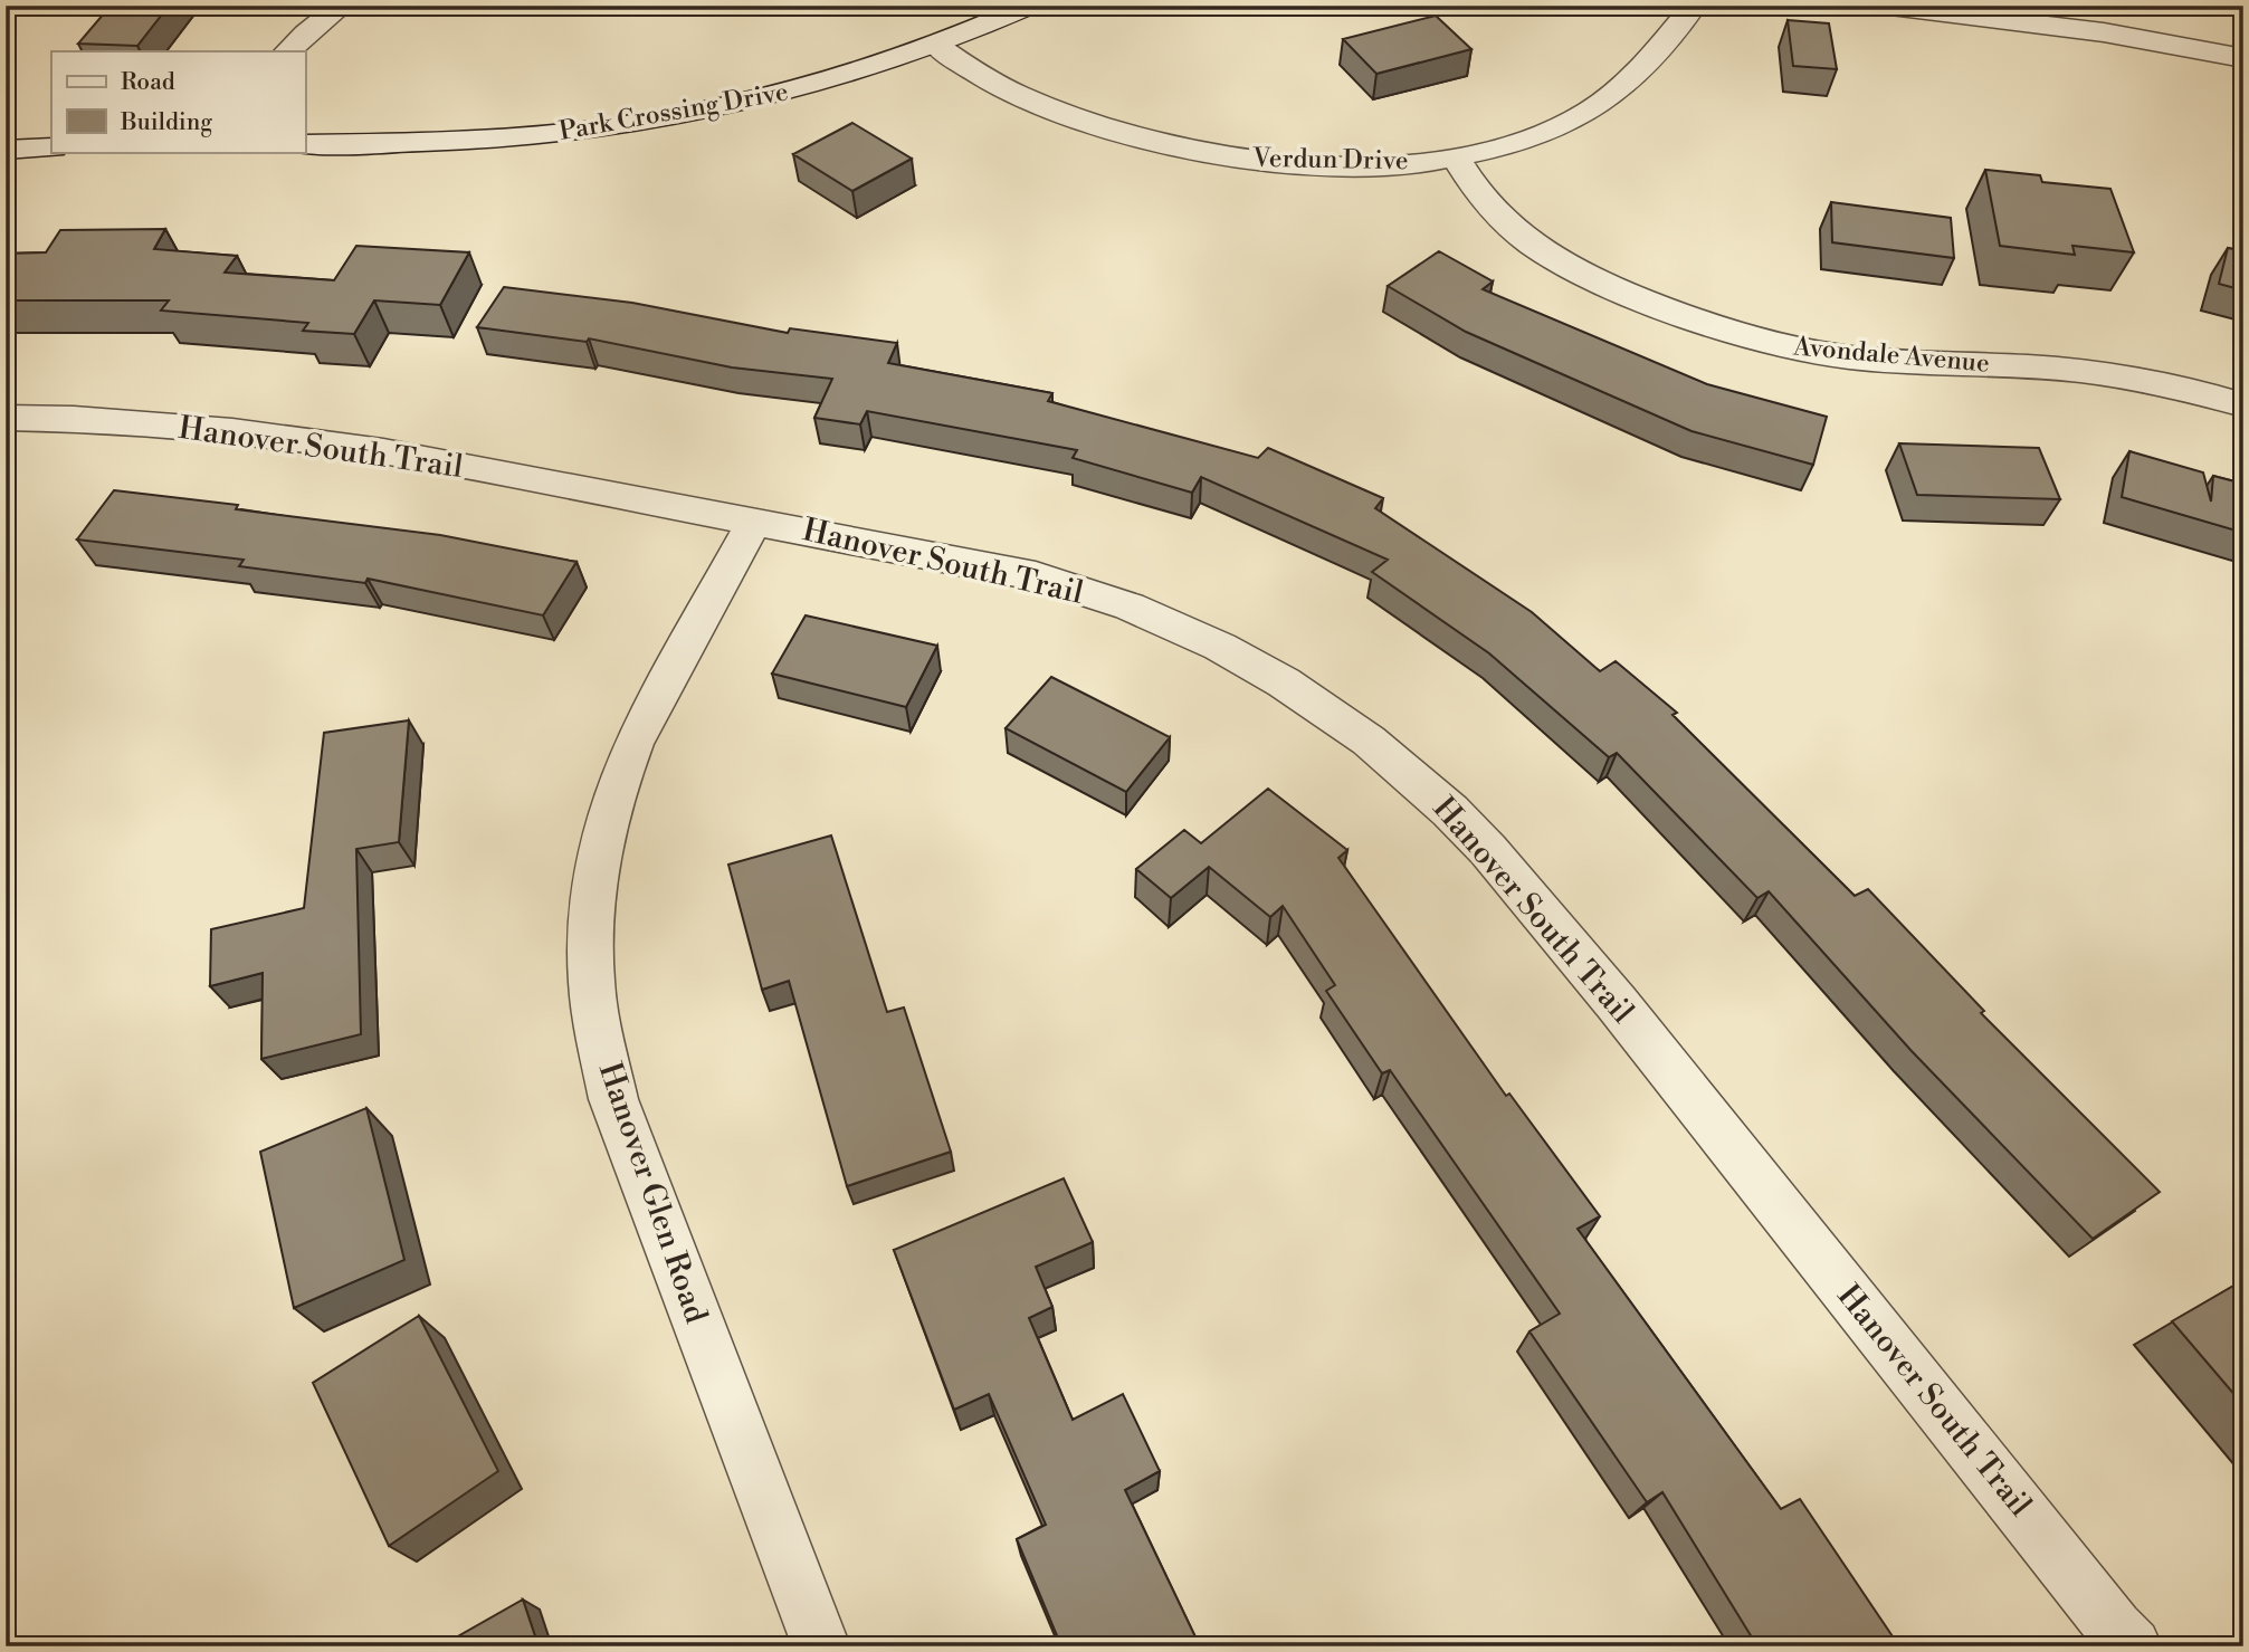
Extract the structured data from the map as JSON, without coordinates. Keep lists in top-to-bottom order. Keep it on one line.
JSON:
{"streets":{"street":["Park Crossing Drive","Verdun Drive","Avondale Avenue","Hanover South Trail","Hanover Glen Road"]},"crossings":[["Park Crossing Drive","Verdun Drive"],["Verdun Drive","Avondale Avenue"],["Hanover South Trail","Hanover Glen Road"]],"legend":["Road","Building"]}
